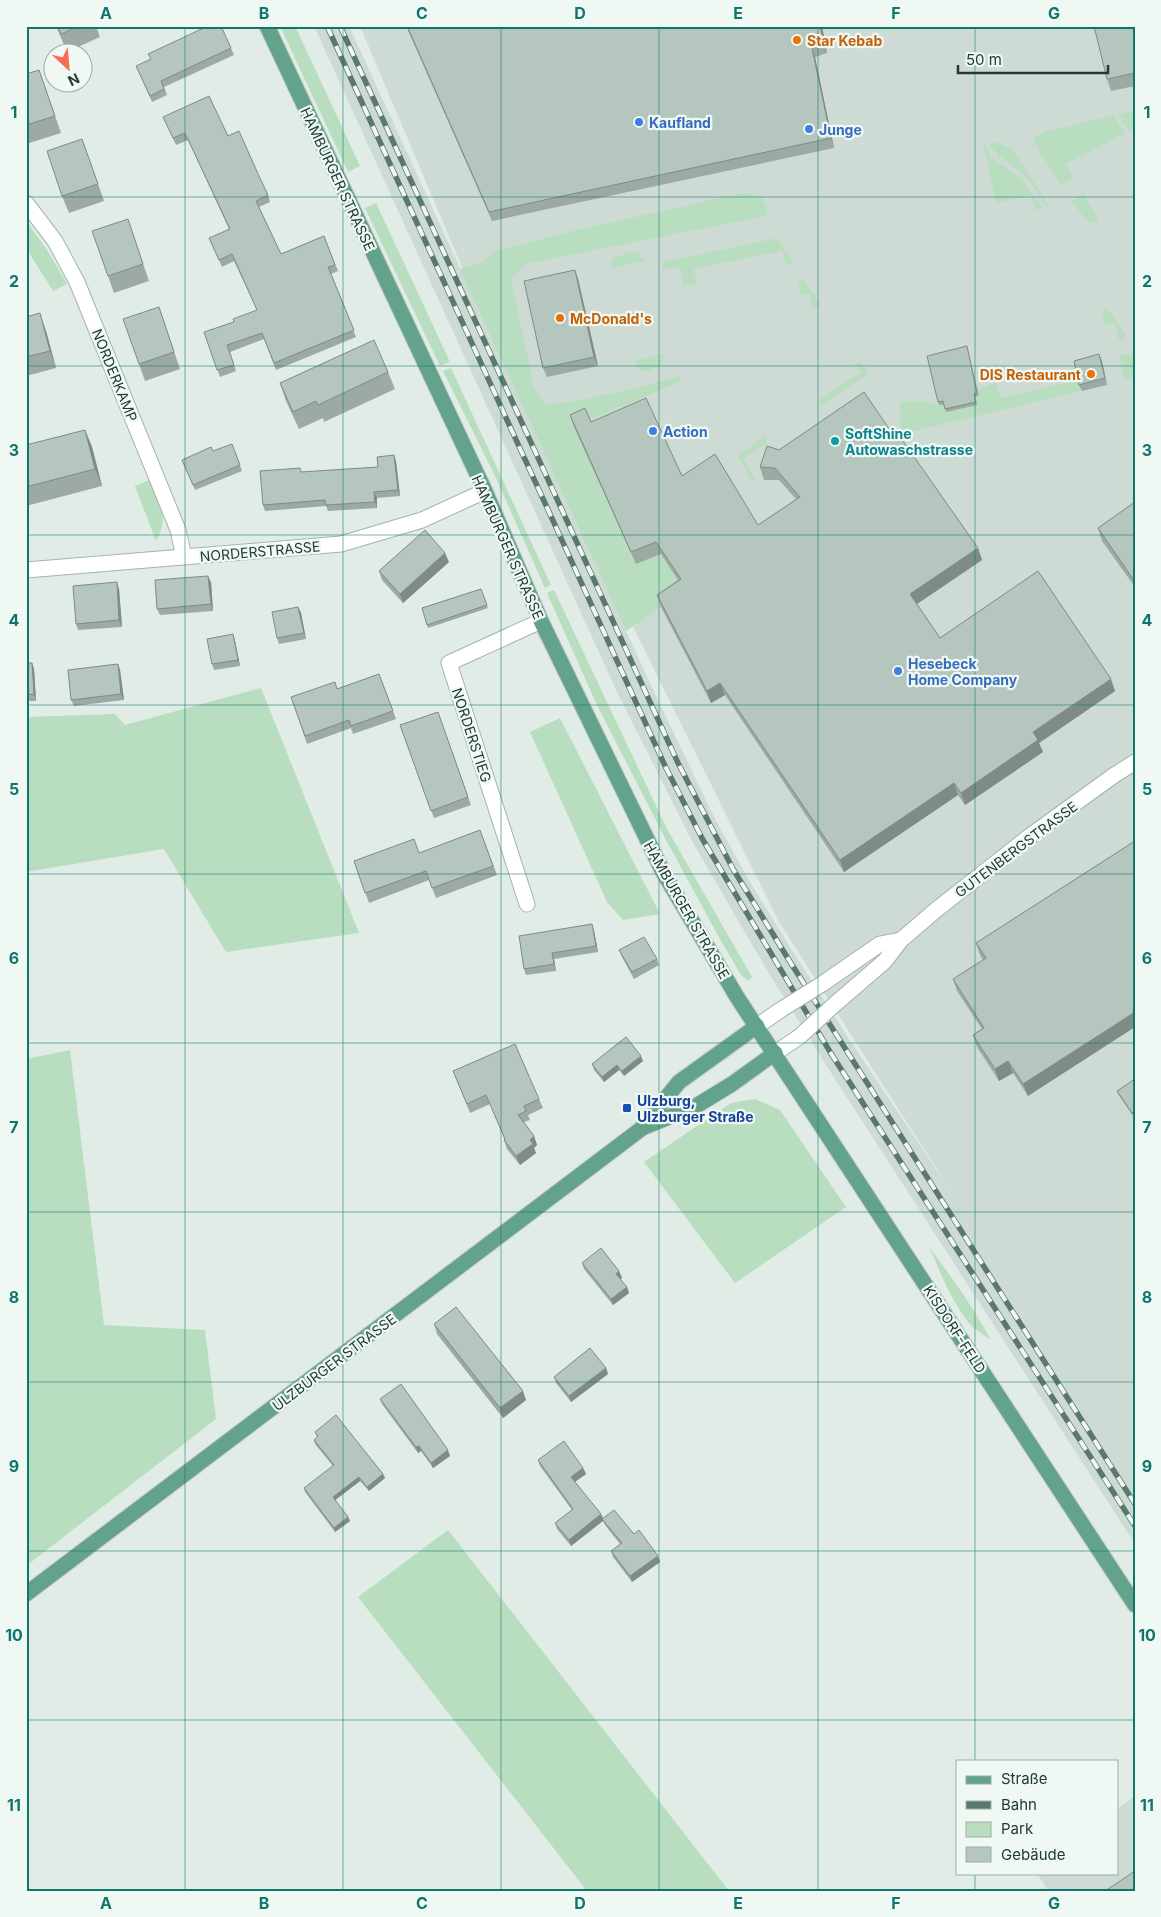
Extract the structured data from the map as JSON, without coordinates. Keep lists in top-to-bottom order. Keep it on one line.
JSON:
{"streets":{"main road":["HAMBURGER STRASSE","KISDORF-FELD","ULZBURGER STRASSE"],"street":["NORDERKAMP","NORDERSTRASSE","NORDERSTIEG","GUTENBERGSTRASSE"]},"crossings":[["HAMBURGER STRASSE","NORDERSTRASSE"],["HAMBURGER STRASSE","NORDERSTIEG"],["HAMBURGER STRASSE","GUTENBERGSTRASSE"],["HAMBURGER STRASSE","KISDORF-FELD"],["HAMBURGER STRASSE","ULZBURGER STRASSE"],["NORDERKAMP","NORDERSTRASSE"],["GUTENBERGSTRASSE","KISDORF-FELD"],["GUTENBERGSTRASSE","ULZBURGER STRASSE"],["KISDORF-FELD","ULZBURGER STRASSE"]],"places":{"other":["Star Kebab","Kaufland","Junge","McDonald's","DIS Restaurant","Action","SoftShine Autowaschstrasse","Hesebeck Home Company"],"transit":["Ulzburg, Ulzburger Straße"]},"legend":["Straße","Bahn","Park","Gebäude"],"scale_bar":"50 m","north":"bottom right","grid":{"columns":["A","B","C","D","E","F","G"],"rows":["1","2","3","4","5","6","7","8","9","10","11"]}}
